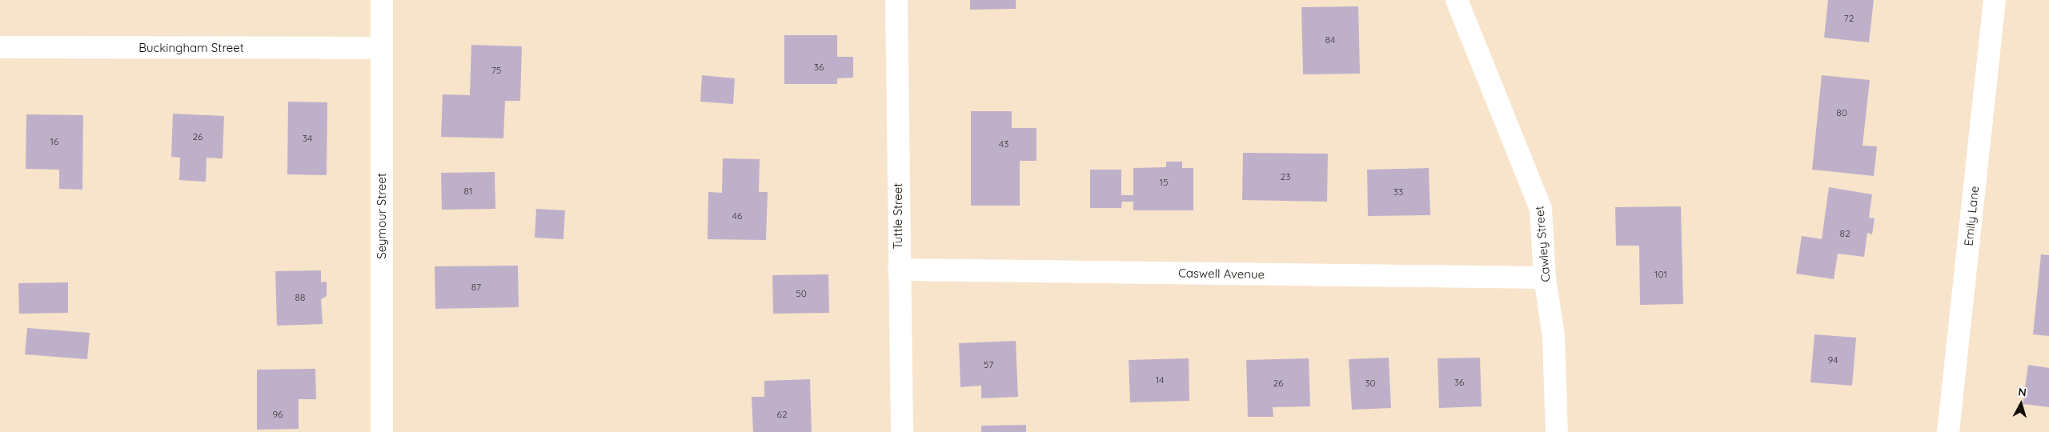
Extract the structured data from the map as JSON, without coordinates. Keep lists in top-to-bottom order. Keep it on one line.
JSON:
{"streets":{"street":["Buckingham Street","Seymour Street","Tuttle Street","Emily Lane","Cawley Street","Caswell Avenue"]},"crossings":[["Buckingham Street","Seymour Street"],["Tuttle Street","Caswell Avenue"],["Cawley Street","Caswell Avenue"]],"house_numbers":["72","84","36","75","80","26","34","16","43","23","15","81","33","46","82","101","87","50","88","94","57","14","36","26","30","96","62"],"north":"top"}
